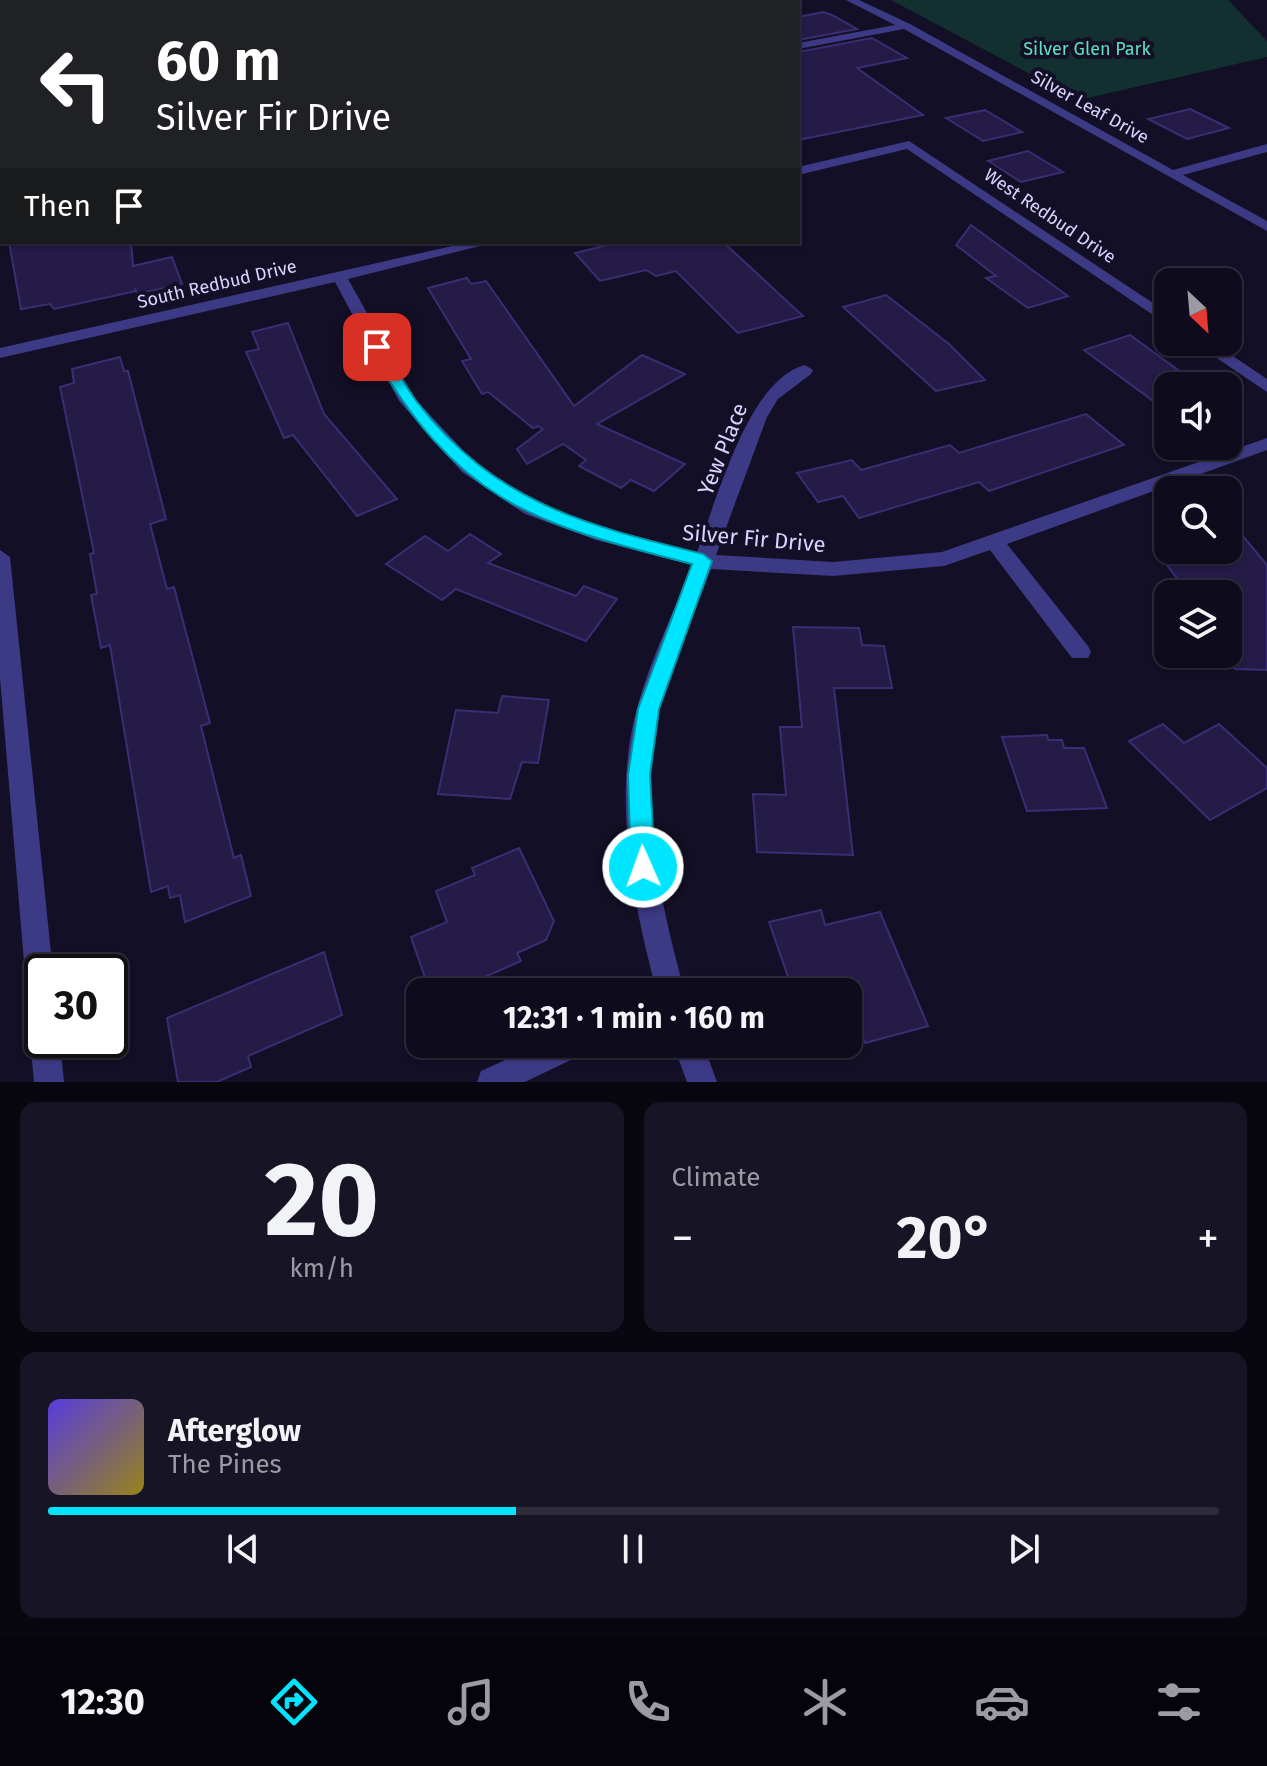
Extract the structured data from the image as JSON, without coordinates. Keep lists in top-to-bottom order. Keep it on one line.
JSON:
{"streets":{"street":["Silver Leaf Drive","West Redbud Drive","South Redbud Drive","Yew Place","Silver Fir Drive"]},"crossings":[["South Redbud Drive","Silver Fir Drive"],["Yew Place","Silver Fir Drive"]],"parks":["Silver Glen Park"],"north":"bottom right","page":{"turn":["60 m","Silver Fir Drive"],"then":"Then","limit":"30","trip":"12:31 · 1 min · 160 m","tile":[["20","km/h"],"Climate"],"heat":["−","20°","+"],"song":["Afterglow","The Pines"],"tabs":"12:30"}}
